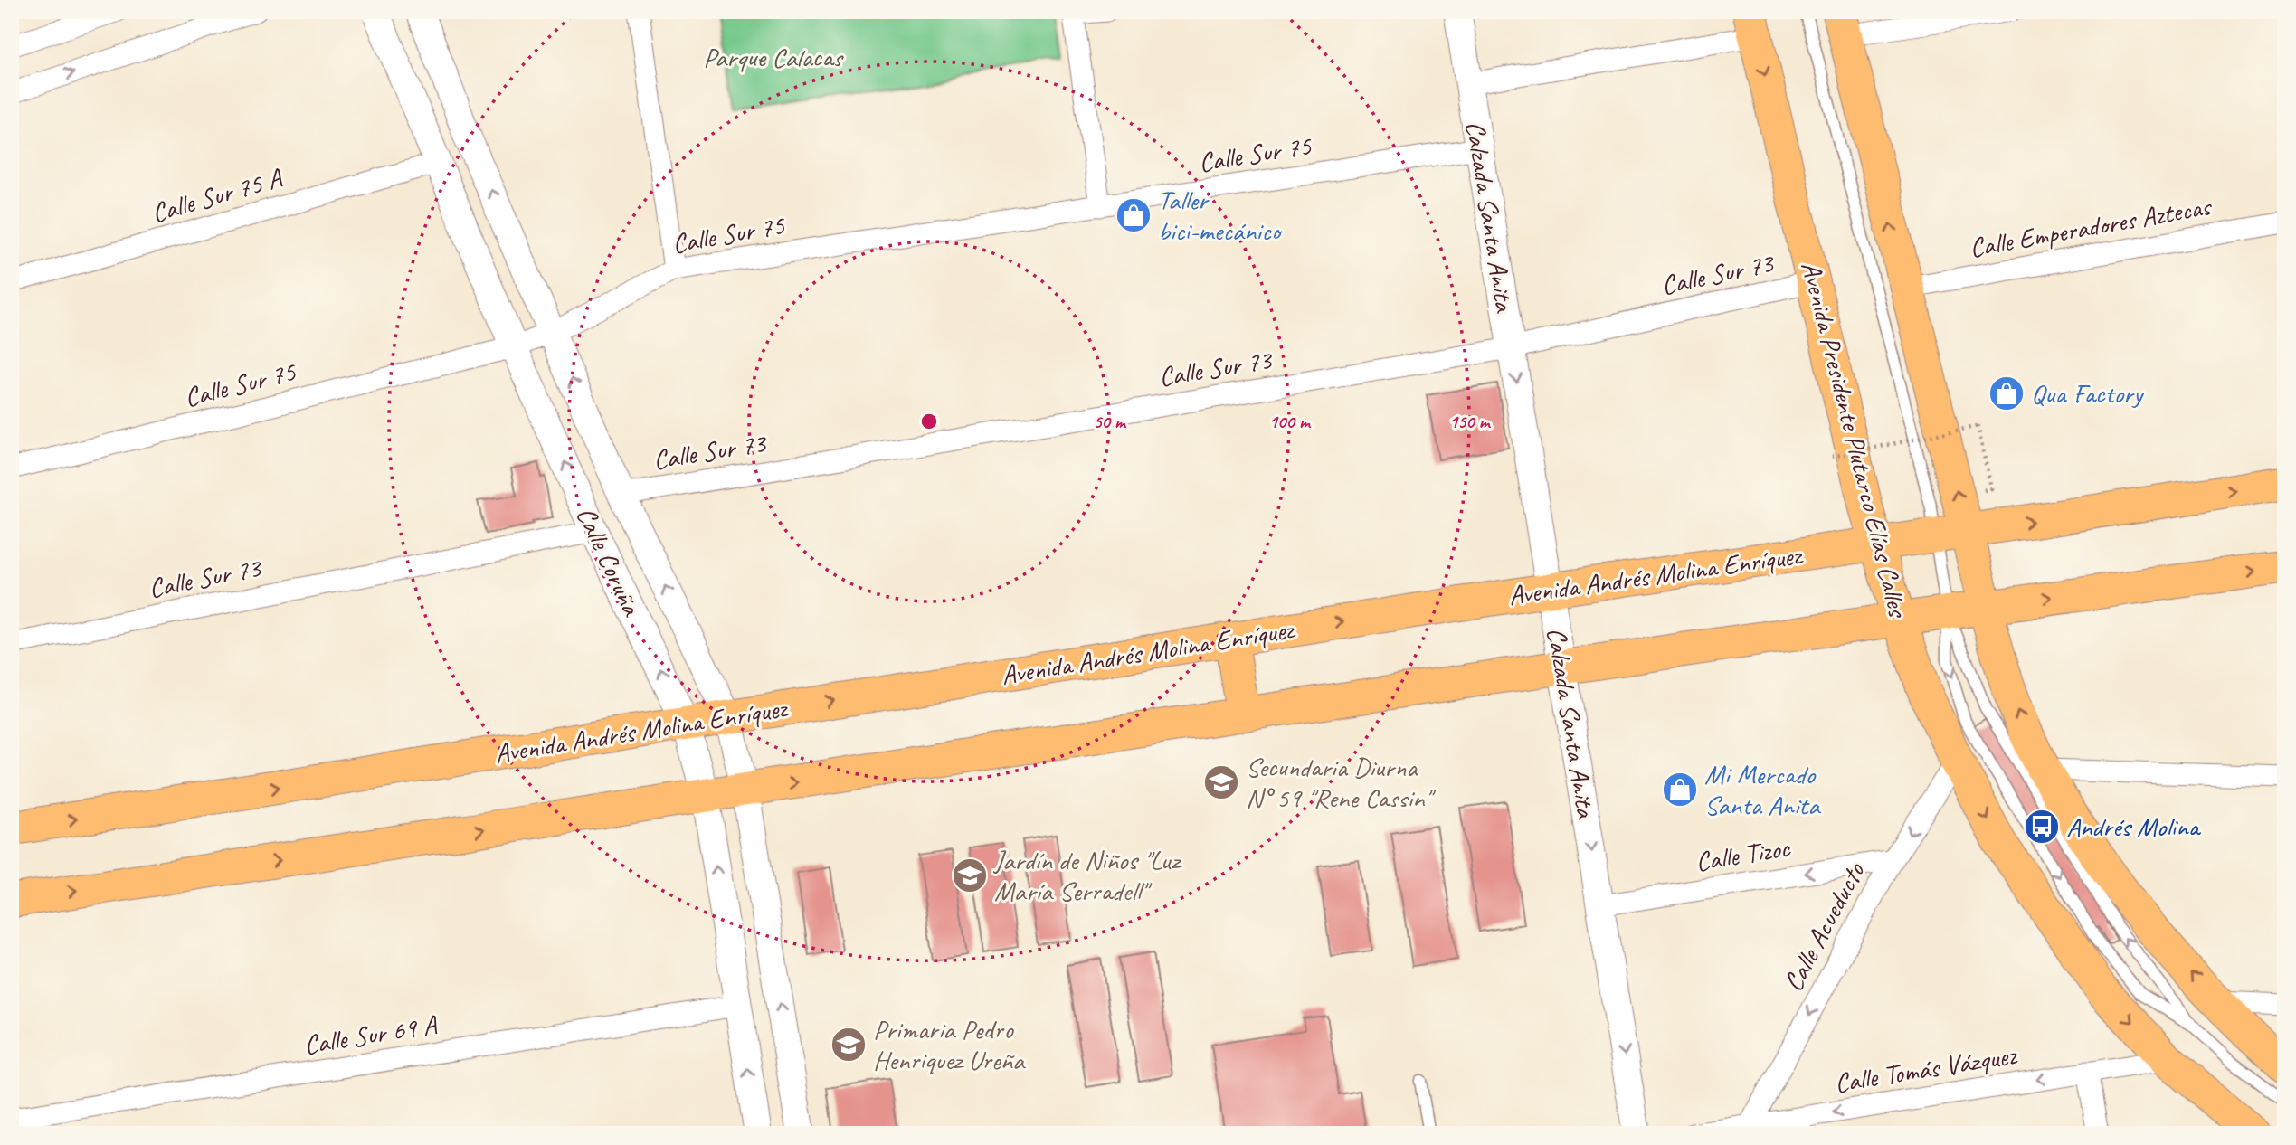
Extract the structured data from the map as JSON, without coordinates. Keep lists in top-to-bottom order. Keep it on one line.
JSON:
{"streets":{"main road":["Avenida Presidente Plutarco Elías Calles","Avenida Andrés Molina Enríquez"],"street":["Calle Sur 75","Calle Sur 75 A","Calzada Santa Anita","Calle Emperadores Aztecas","Calle Sur 73","Calle Coruña","Calle Tizoc","Calle Acueducto","Calle Sur 69 A","Calle Tomás Vázquez"]},"crossings":[["Calle Sur 75","Calzada Santa Anita"],["Calle Sur 75","Calle Coruña"],["Calle Sur 75 A","Calle Coruña"],["Calzada Santa Anita","Calle Sur 73"],["Calzada Santa Anita","Avenida Andrés Molina Enríquez"],["Calzada Santa Anita","Calle Tizoc"],["Calle Sur 73","Avenida Presidente Plutarco Elías Calles"],["Calle Sur 73","Calle Coruña"],["Avenida Presidente Plutarco Elías Calles","Avenida Andrés Molina Enríquez"],["Avenida Presidente Plutarco Elías Calles","Calle Acueducto"],["Avenida Presidente Plutarco Elías Calles","Calle Tomás Vázquez"],["Calle Coruña","Avenida Andrés Molina Enríquez"],["Calle Coruña","Calle Sur 69 A"],["Calle Tizoc","Calle Acueducto"],["Calle Acueducto","Calle Tomás Vázquez"]],"one_way":["Calzada Santa Anita","Calle Tizoc","Calle Acueducto","Calle Tomás Vázquez"],"parks":["Parque Calacas"],"places":{"shop":["Taller bici-mecánico","Qua Factory","Mi Mercado Santa Anita"],"school or university":["Secundaria Diurna N° 59 \"Rene Cassin\"","Jardín de Niños \"Luz María Serradell\"","Primaria Pedro Henriquez Ureña"],"bus stop":["Andrés Molina"]},"rings":["50 m","100 m","150 m"]}
